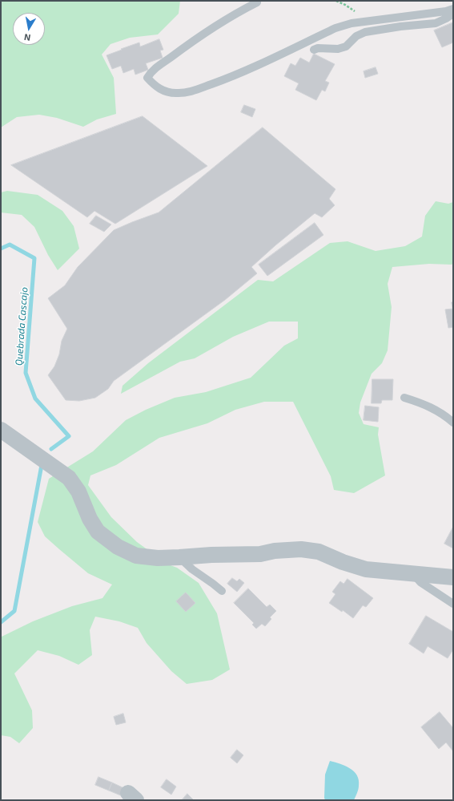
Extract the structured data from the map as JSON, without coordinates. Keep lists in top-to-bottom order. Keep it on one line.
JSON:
{"water":["Quebrada Cascajo"],"north":"bottom"}
